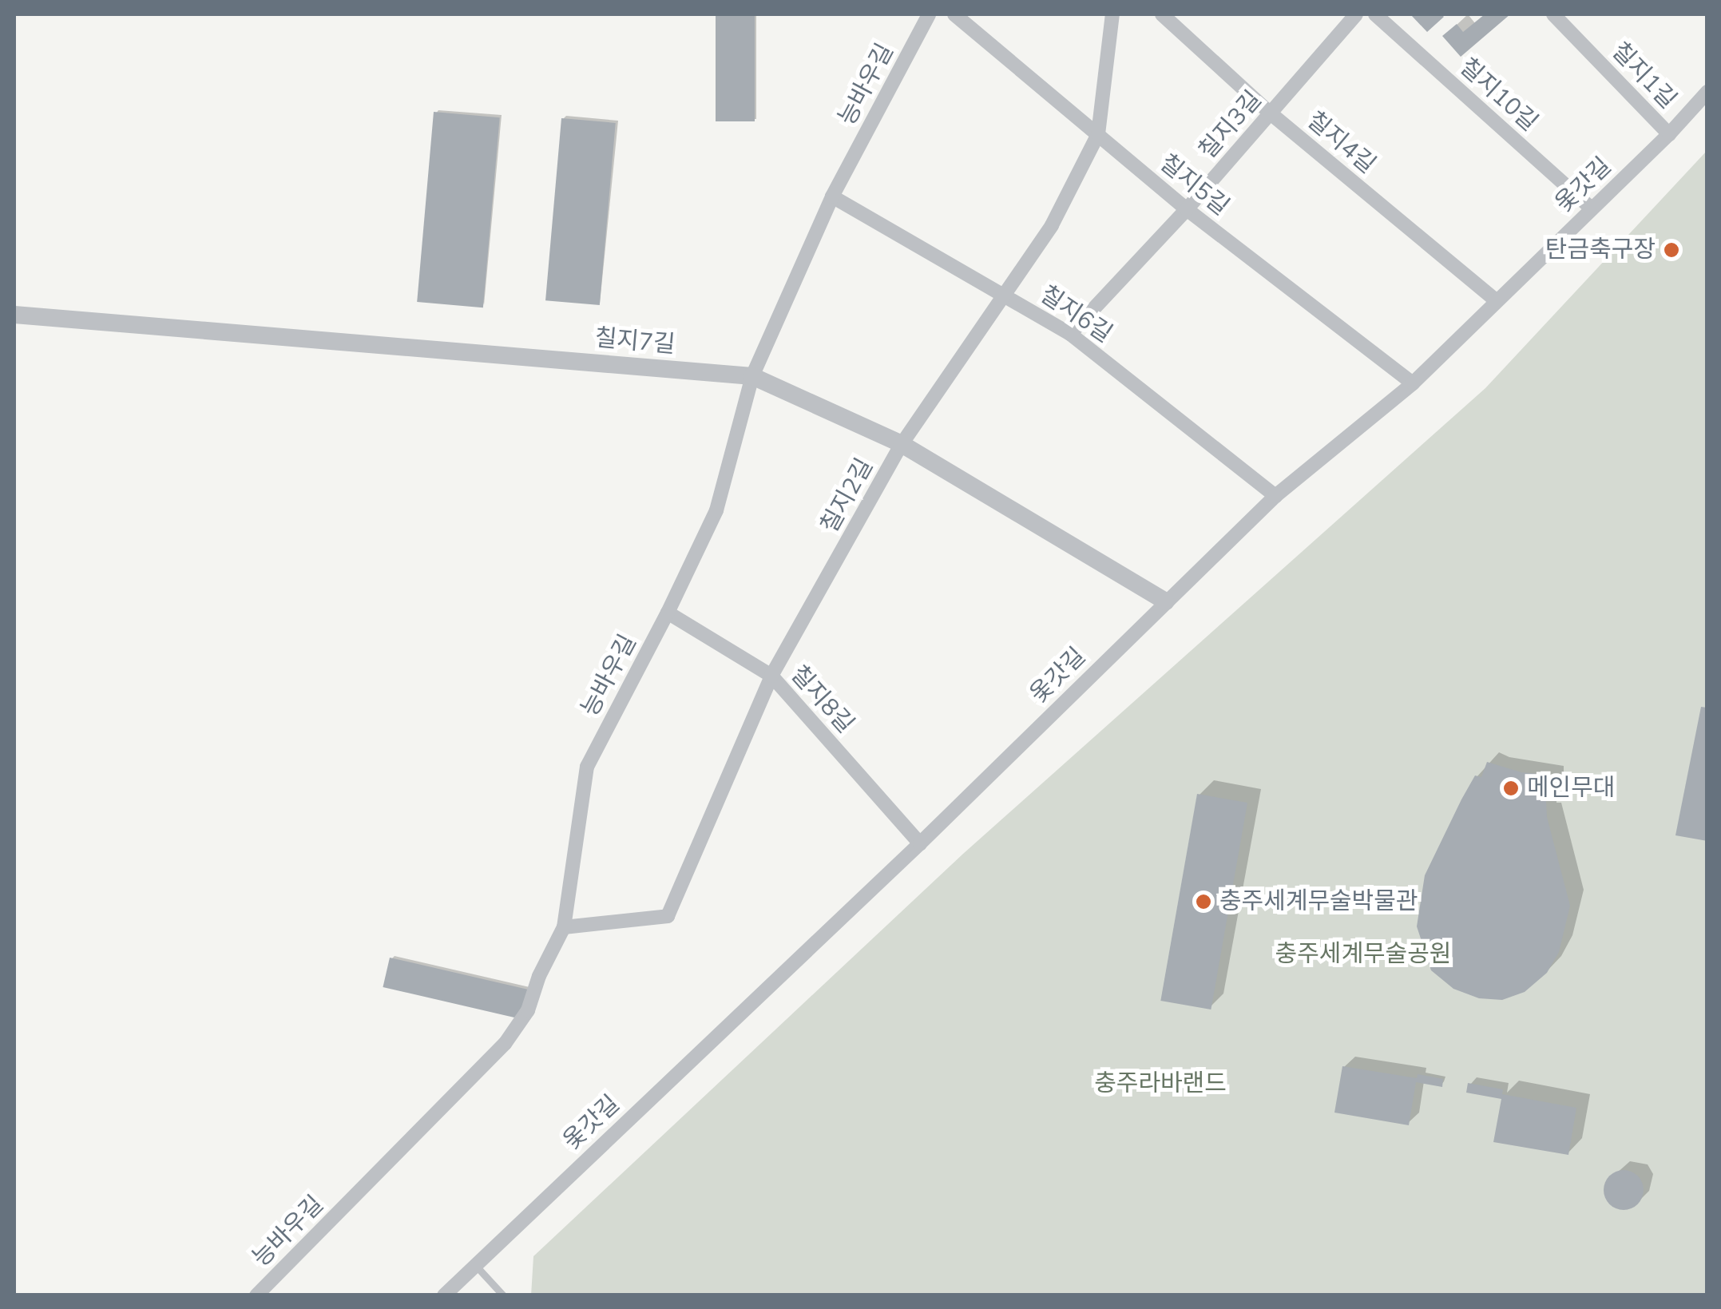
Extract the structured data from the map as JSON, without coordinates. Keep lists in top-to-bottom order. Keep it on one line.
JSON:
{"streets":{"street":["칠지1길","능바우길","칠지10길","칠지3길","칠지4길","칠지5길","옻갓길","칠지6길","칠지7길","칠지2길","칠지8길"]},"crossings":[["칠지1길","옻갓길"],["능바우길","칠지6길"],["능바우길","칠지7길"],["능바우길","칠지2길"],["능바우길","칠지8길"],["칠지10길","옻갓길"],["칠지3길","칠지4길"],["칠지3길","칠지5길"],["칠지3길","칠지6길"],["칠지4길","옻갓길"],["칠지5길","옻갓길"],["칠지5길","칠지2길"],["옻갓길","칠지6길"],["옻갓길","칠지7길"],["옻갓길","칠지8길"],["칠지6길","칠지2길"],["칠지7길","칠지2길"],["칠지2길","칠지8길"]],"parks":["충주세계무술공원","충주라바랜드"],"places":["탄금축구장","메인무대","충주세계무술박물관"]}
